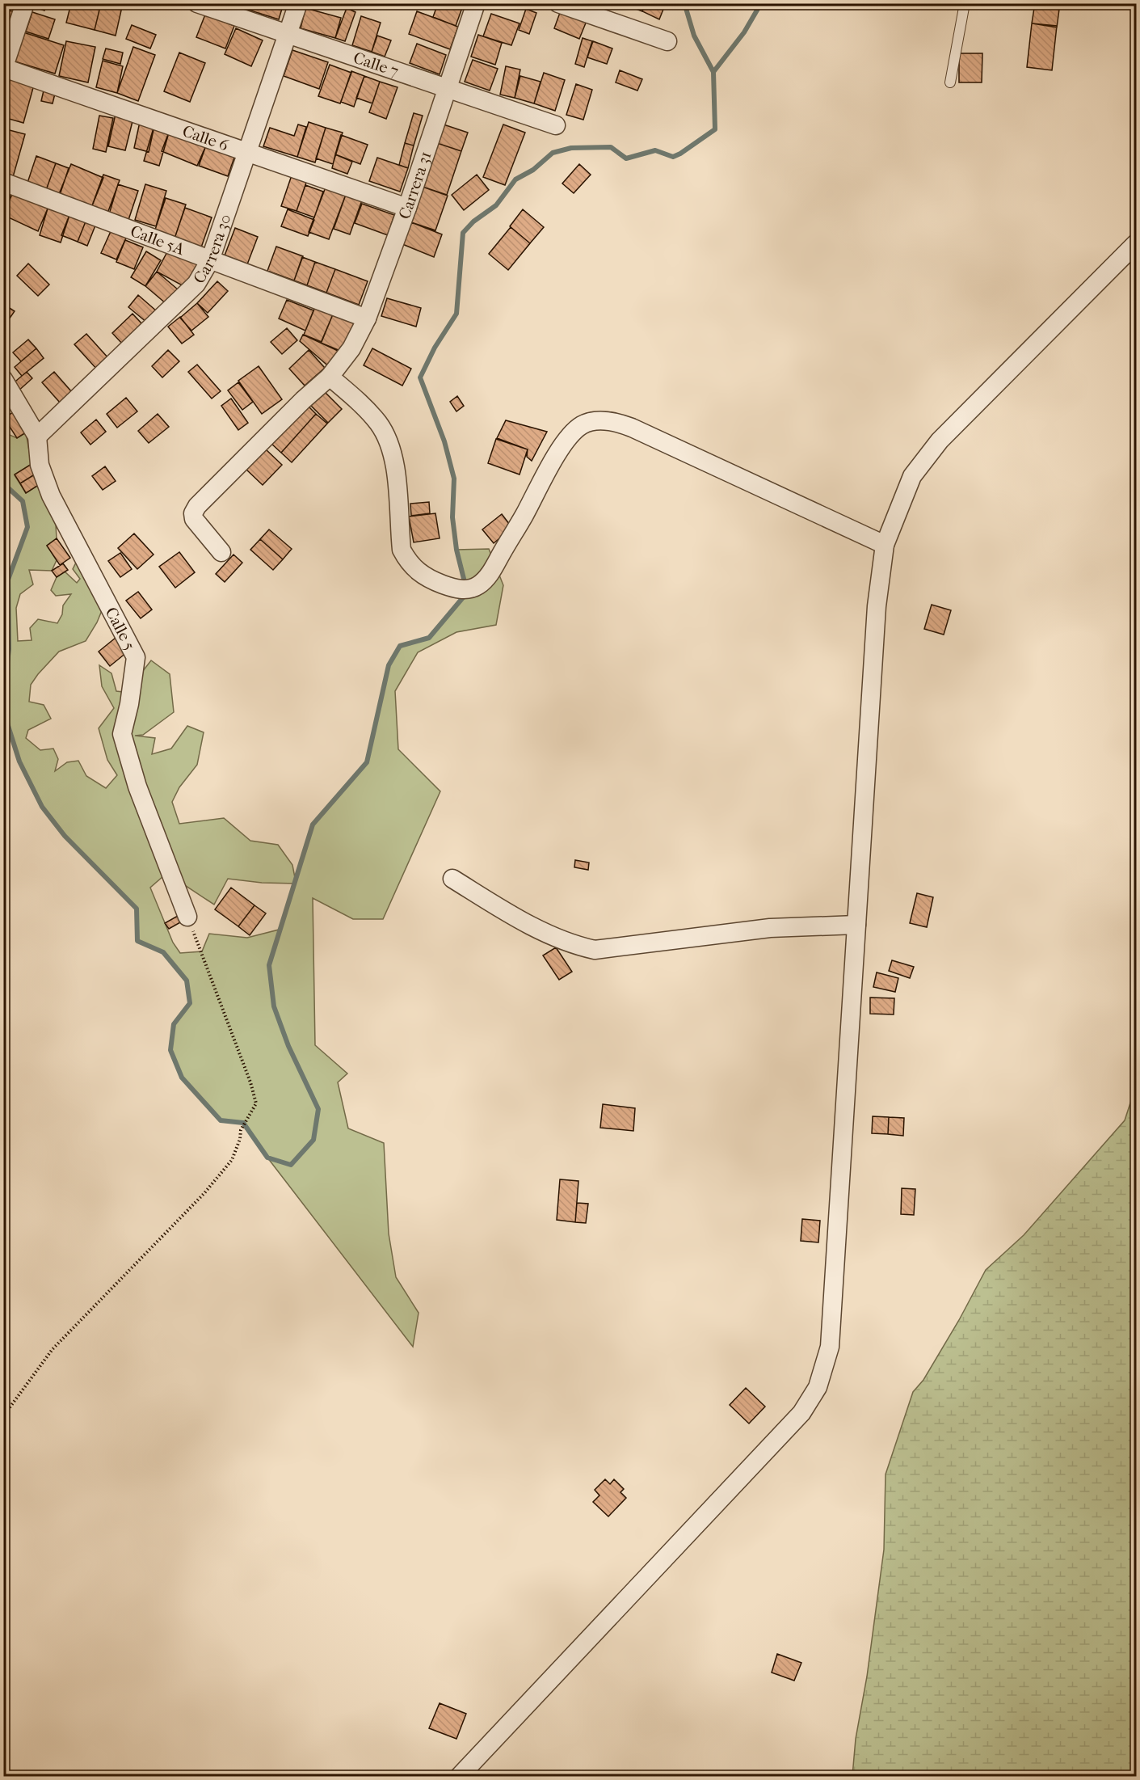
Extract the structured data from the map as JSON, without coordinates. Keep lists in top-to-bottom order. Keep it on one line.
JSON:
{"streets":{"street":["Calle 7","Calle 6","Carrera 31","Calle 5A","Carrera 30","Calle 5"]},"crossings":[["Calle 7","Carrera 31"],["Calle 7","Carrera 30"],["Calle 6","Carrera 31"],["Calle 6","Carrera 30"],["Carrera 31","Calle 5A"],["Calle 5A","Carrera 30"],["Carrera 30","Calle 5"]]}
